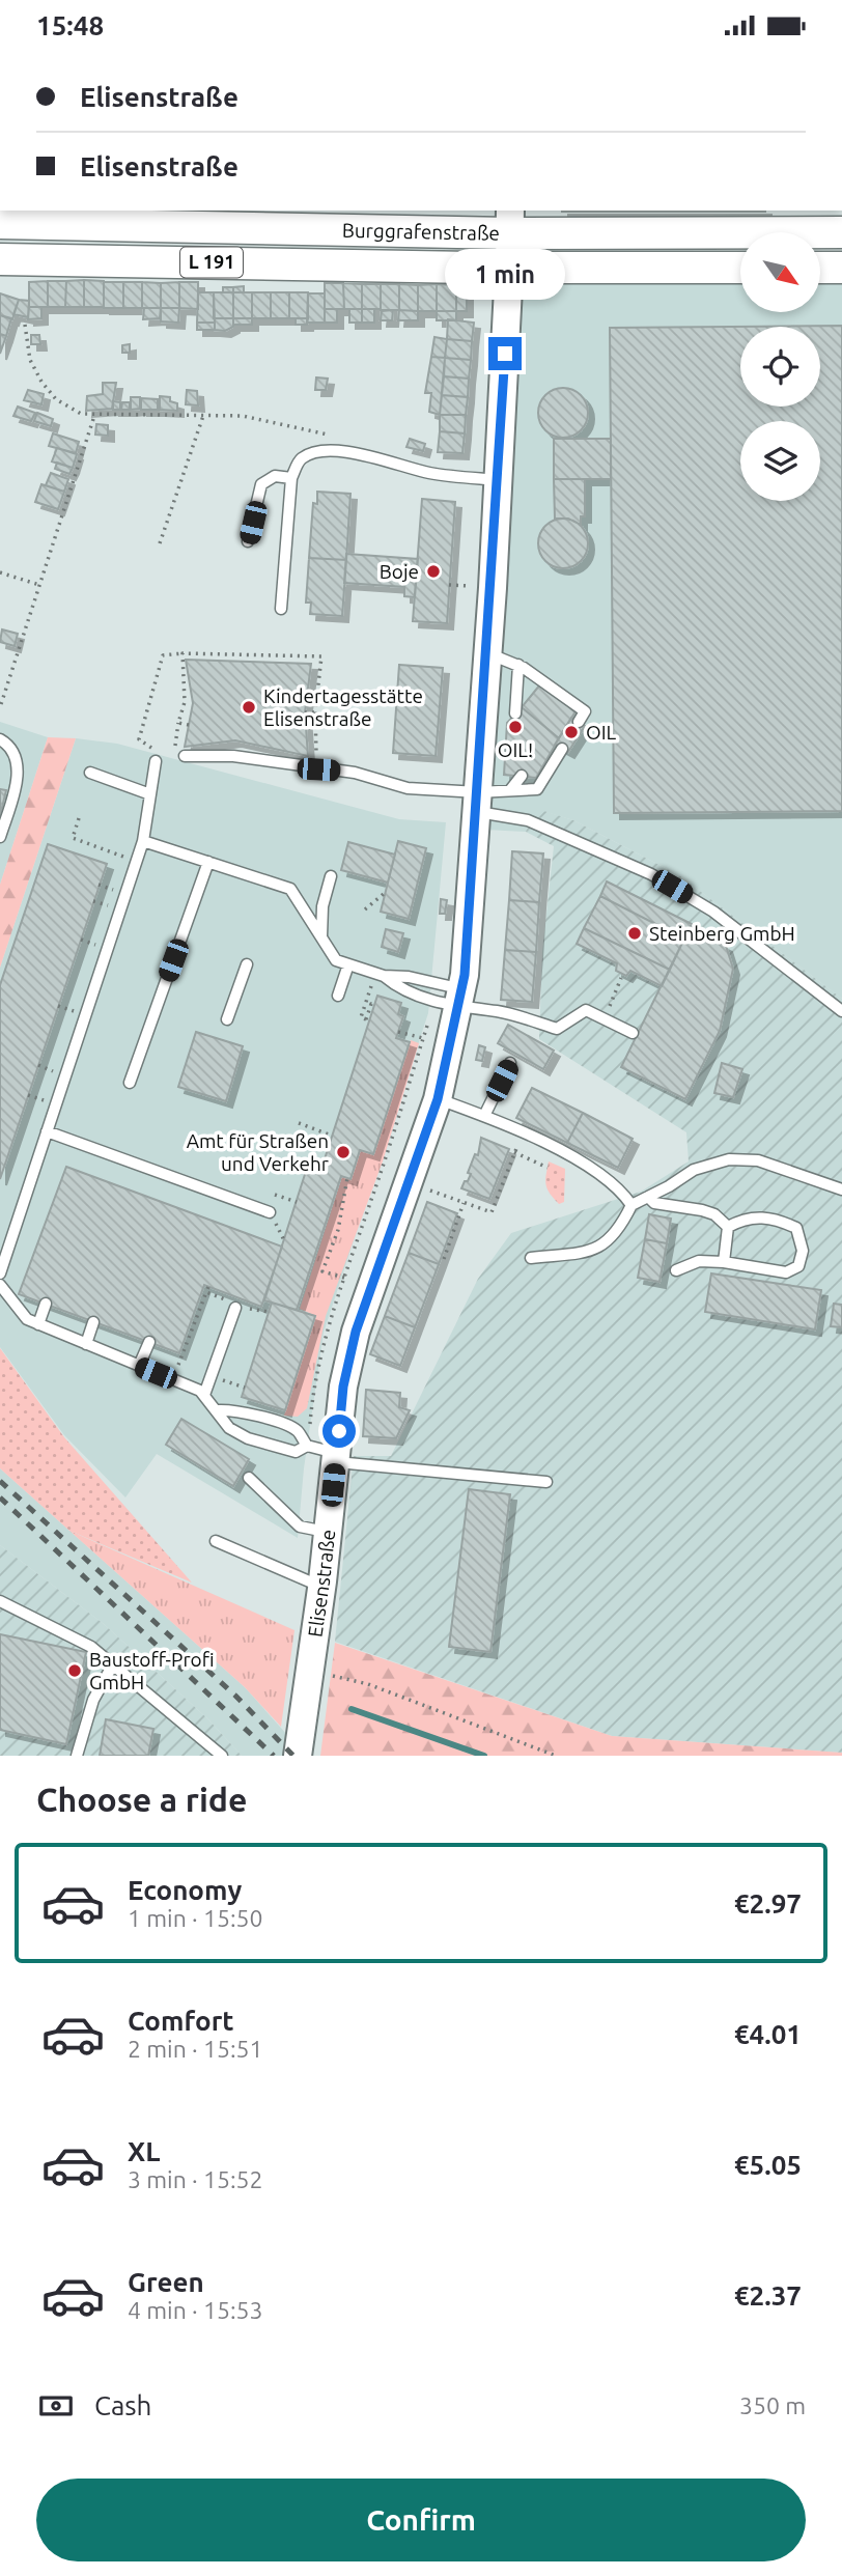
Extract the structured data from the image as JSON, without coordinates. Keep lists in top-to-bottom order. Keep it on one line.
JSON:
{"streets":{"main road":["Burggrafenstraße","L 191"],"street":["Elisenstraße"]},"crossings":[["Burggrafenstraße","Elisenstraße"]],"places":["Boje","Kindertagesstätte Elisenstraße","OIL!","OIL","Steinberg GmbH","Amt für Straßen und Verkehr","Baustoff-Profi GmbH"],"north":"bottom right","page":{"status":"15:48","banner":["Elisenstraße","Elisenstraße"],"bubble":"1 min","heading":"Choose a ride","list":[{"name":"Economy","note":"1 min · 15:50","value":"€2.97"},{"name":"Comfort","note":"2 min · 15:51","value":"€4.01"},{"name":"XL","note":"3 min · 15:52","value":"€5.05"},{"name":"Green","note":"4 min · 15:53","value":"€2.37"}],"pay":["Cash","350 m"],"buttons":"Confirm"}}
